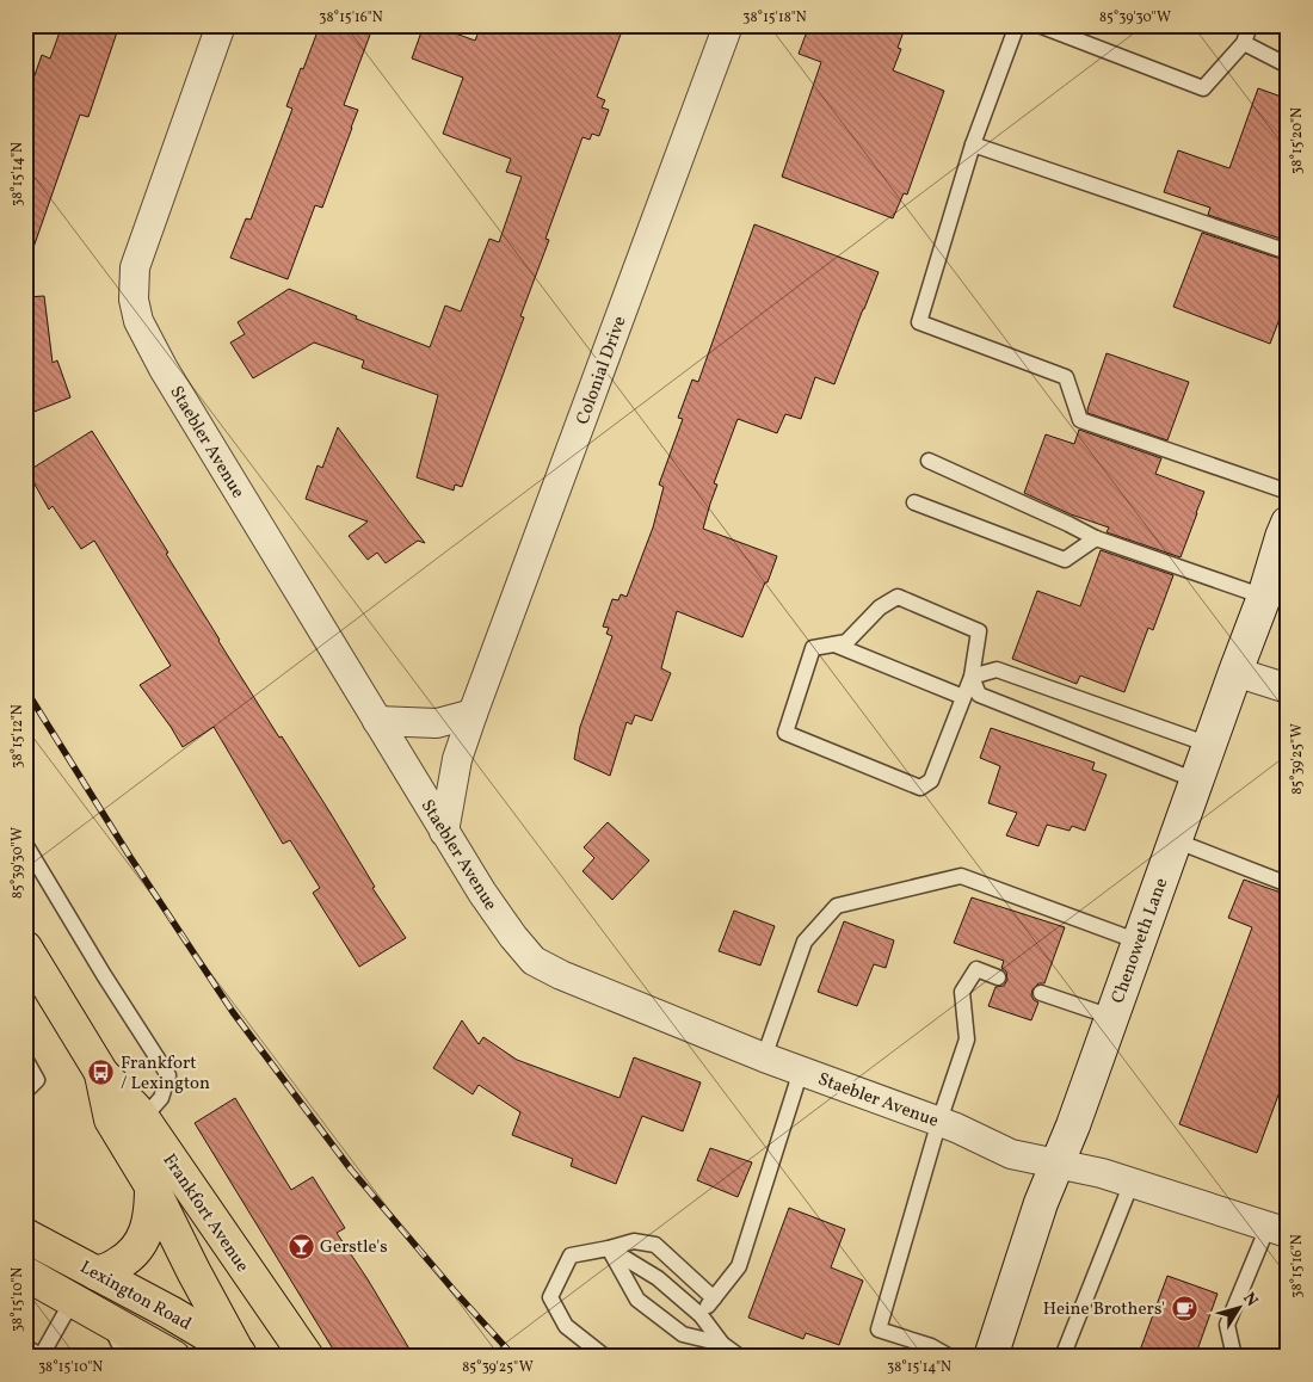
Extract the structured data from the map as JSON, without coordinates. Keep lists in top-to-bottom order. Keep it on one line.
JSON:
{"streets":{"main road":["Chenoweth Lane","Frankfort Avenue","Lexington Road"],"street":["Colonial Drive","Staebler Avenue"]},"crossings":[["Colonial Drive","Staebler Avenue"],["Staebler Avenue","Chenoweth Lane"],["Frankfort Avenue","Lexington Road"]],"places":{"bus stop":["Frankfort / Lexington"],"bar":["Gerstle's"],"cafe":["Heine Brothers'"]},"north":"top right","coordinates":["38°15'16\"N","38°15'18\"N","85°39'30\"W","38°15'20\"N","38°15'14\"N","38°15'12\"N","85°39'25\"W","38°15'10\"N"]}
